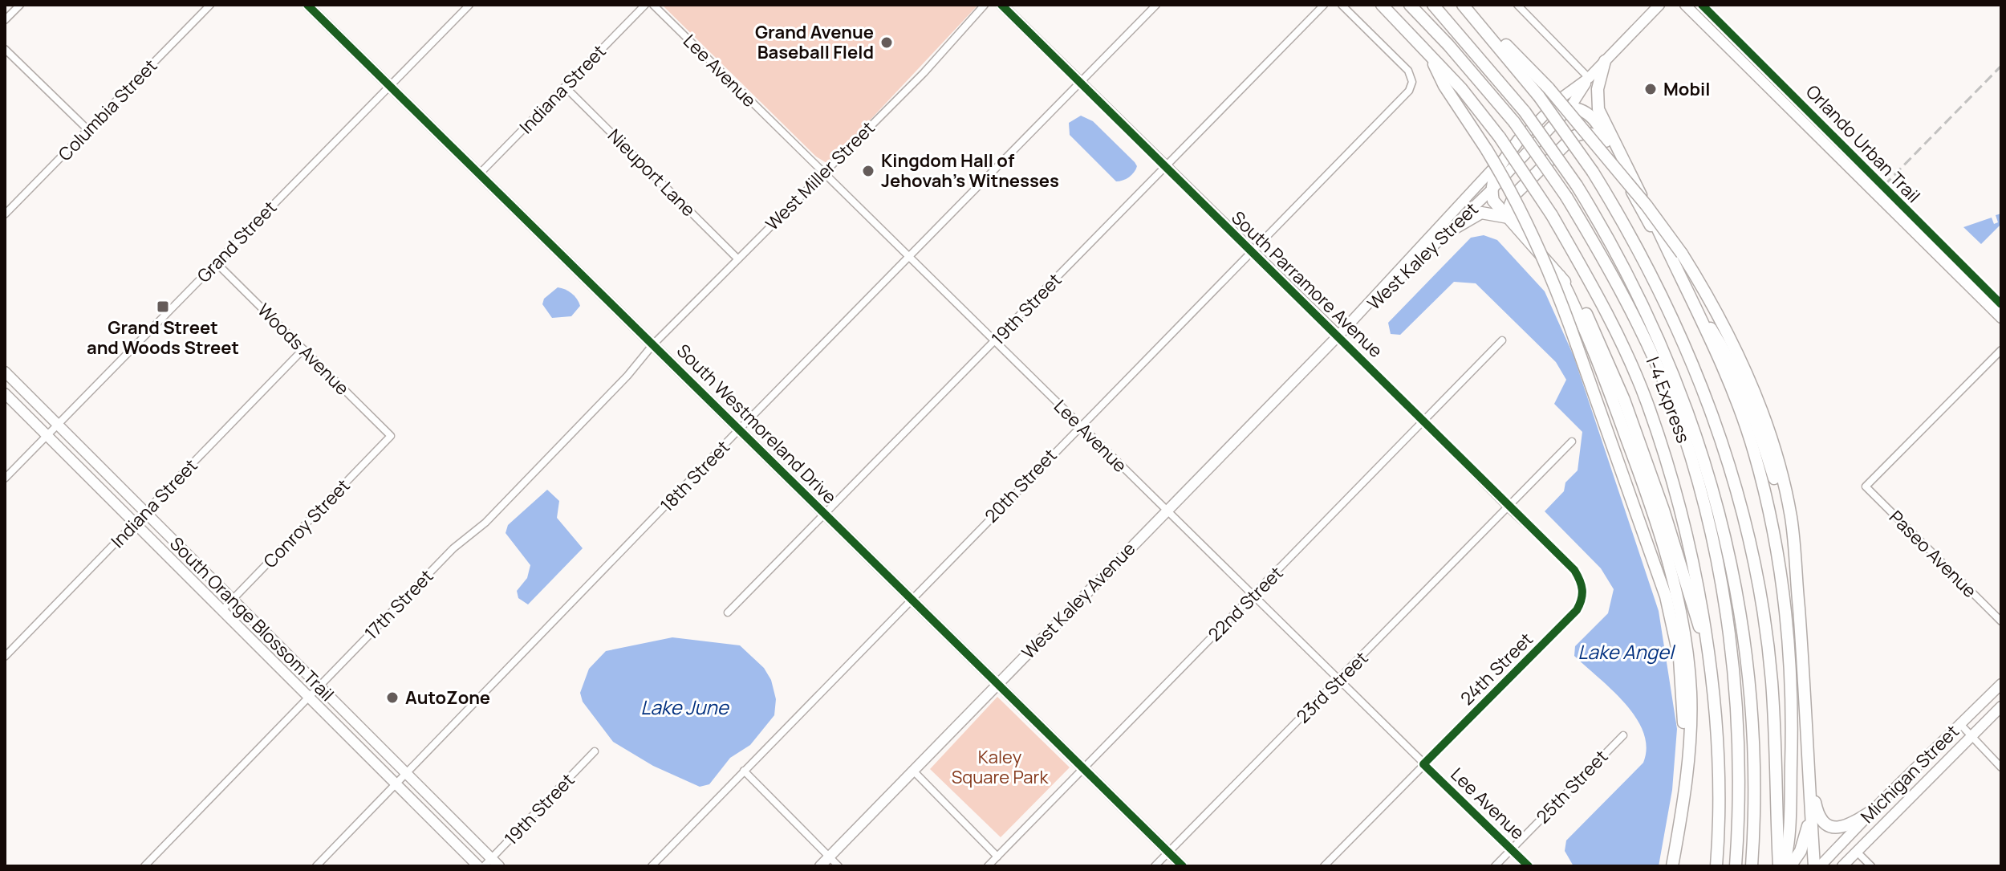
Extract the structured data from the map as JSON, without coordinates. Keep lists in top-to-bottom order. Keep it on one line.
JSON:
{"streets":{"highway":["I-4 Express"],"street":["Lee Avenue","Indiana Street","Columbia Street","Nieuport Lane","West Miller Street","Grand Street","West Kaley Street","South Parramore Avenue","19th Street","Woods Avenue","South Westmoreland Drive","18th Street","20th Street","Conroy Street","Paseo Avenue","West Kaley Avenue","22nd Street","17th Street","South Orange Blossom Trail","24th Street","23rd Street","Michigan Street","25th Street"],"cycle path":["Orlando Urban Trail"]},"crossings":[["Lee Avenue","West Miller Street"],["Lee Avenue","19th Street"],["Lee Avenue","18th Street"],["Lee Avenue","20th Street"],["Lee Avenue","West Kaley Avenue"],["Lee Avenue","22nd Street"],["Lee Avenue","24th Street"],["Lee Avenue","23rd Street"],["Lee Avenue","25th Street"],["Indiana Street","Nieuport Lane"],["Indiana Street","Woods Avenue"],["Indiana Street","South Westmoreland Drive"],["Indiana Street","South Orange Blossom Trail"],["Nieuport Lane","West Miller Street"],["West Miller Street","South Westmoreland Drive"],["West Miller Street","17th Street"],["Grand Street","Woods Avenue"],["Grand Street","South Westmoreland Drive"],["Grand Street","South Orange Blossom Trail"],["West Kaley Street","South Parramore Avenue"],["West Kaley Street","West Kaley Avenue"],["South Parramore Avenue","19th Street"],["South Parramore Avenue","18th Street"],["South Parramore Avenue","20th Street"],["South Parramore Avenue","West Kaley Avenue"],["South Parramore Avenue","22nd Street"],["South Parramore Avenue","24th Street"],["South Parramore Avenue","23rd Street"],["19th Street","South Westmoreland Drive"],["19th Street","South Orange Blossom Trail"],["Woods Avenue","Conroy Street"],["South Westmoreland Drive","18th Street"],["South Westmoreland Drive","20th Street"],["South Westmoreland Drive","West Kaley Avenue"],["South Westmoreland Drive","22nd Street"],["South Westmoreland Drive","17th Street"],["South Westmoreland Drive","23rd Street"],["18th Street","South Orange Blossom Trail"],["Conroy Street","South Orange Blossom Trail"],["17th Street","South Orange Blossom Trail"]],"water":["Lake Angel","Lake June"],"parks":["Kaley Square Park"],"places":{"other":["Grand Avenue Baseball FIeld","Mobil","Kingdom Hall of Jehovah's Witnesses","AutoZone"],"transit":["Grand Street and Woods Street"]}}
